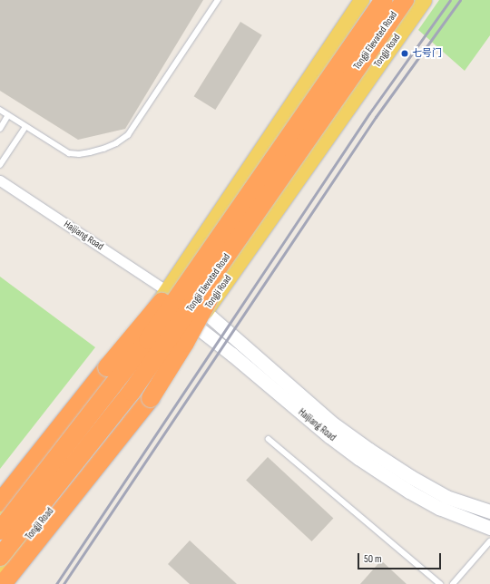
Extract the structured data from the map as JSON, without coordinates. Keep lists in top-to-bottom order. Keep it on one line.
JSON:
{"streets":{"highway":["Tongji Elevated Road"],"main road":["Tongji Road"],"street":["Haijiang Road"]},"crossings":[["Tongji Road","Haijiang Road"]],"places":["七号门"],"scale_bar":"50 m"}
